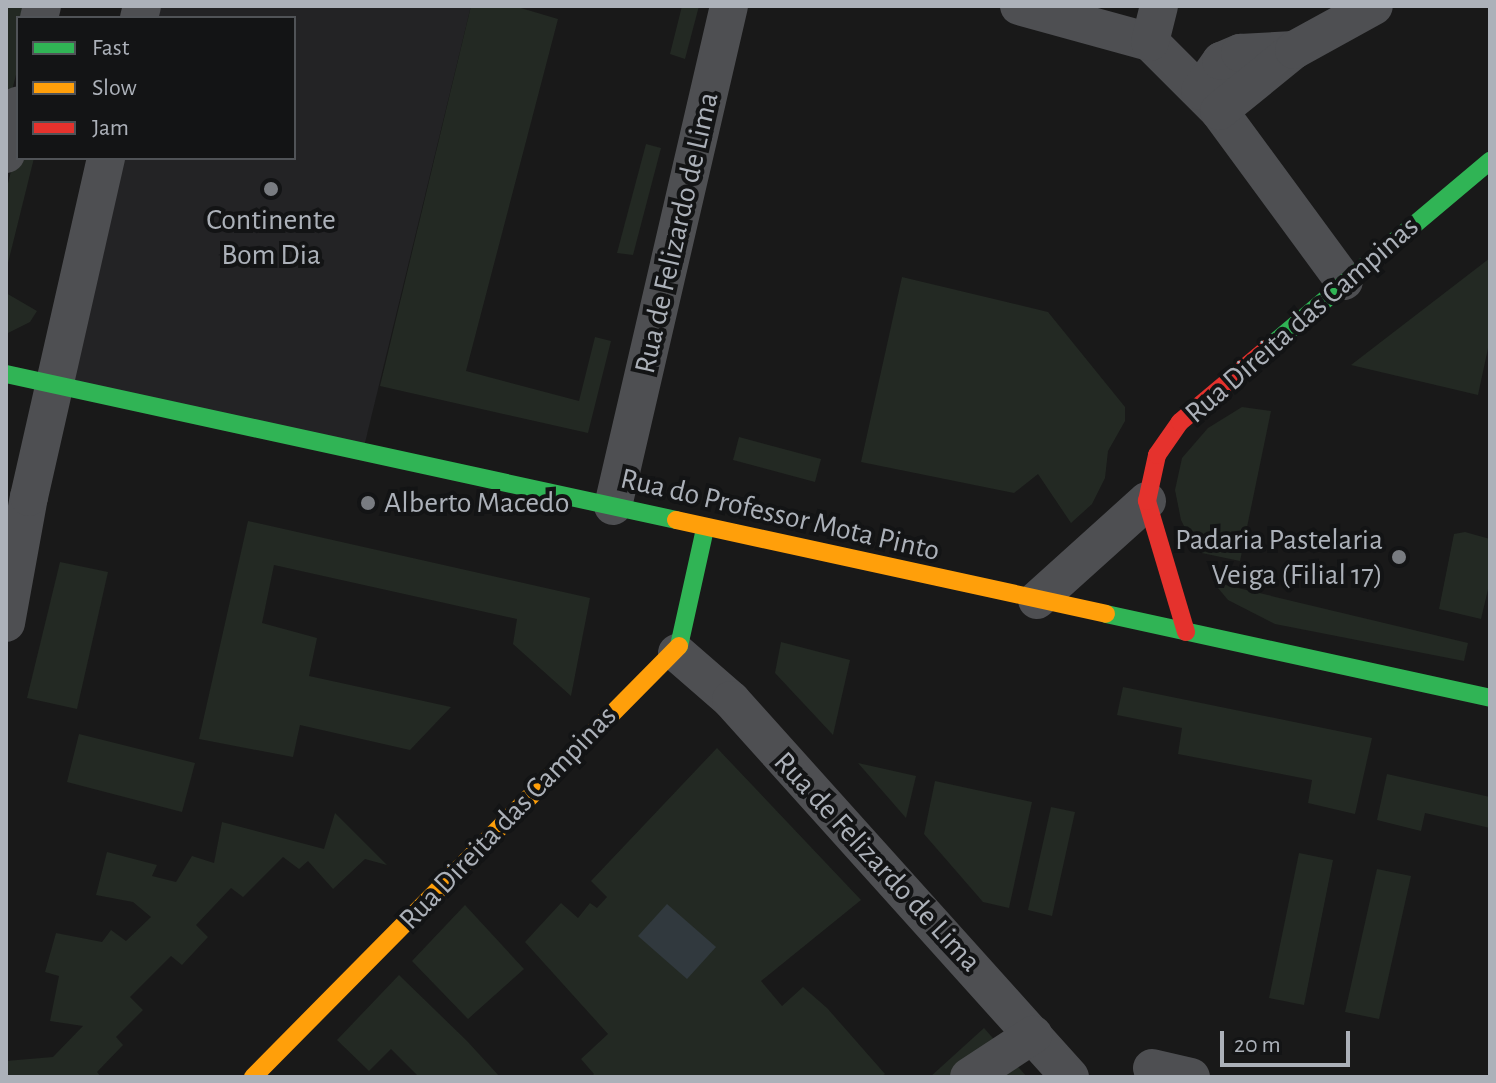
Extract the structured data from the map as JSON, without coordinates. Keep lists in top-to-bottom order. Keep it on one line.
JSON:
{"streets":{"street":["Rua de Felizardo de Lima","Rua Direita das Campinas","Rua do Professor Mota Pinto"]},"crossings":[["Rua de Felizardo de Lima","Rua Direita das Campinas"],["Rua de Felizardo de Lima","Rua do Professor Mota Pinto"],["Rua Direita das Campinas","Rua do Professor Mota Pinto"]],"places":["Continente Bom Dia","Alberto Macedo","Padaria Pastelaria Veiga (Filial 17)"],"legend":["Fast","Slow","Jam"],"scale_bar":"20 m"}
